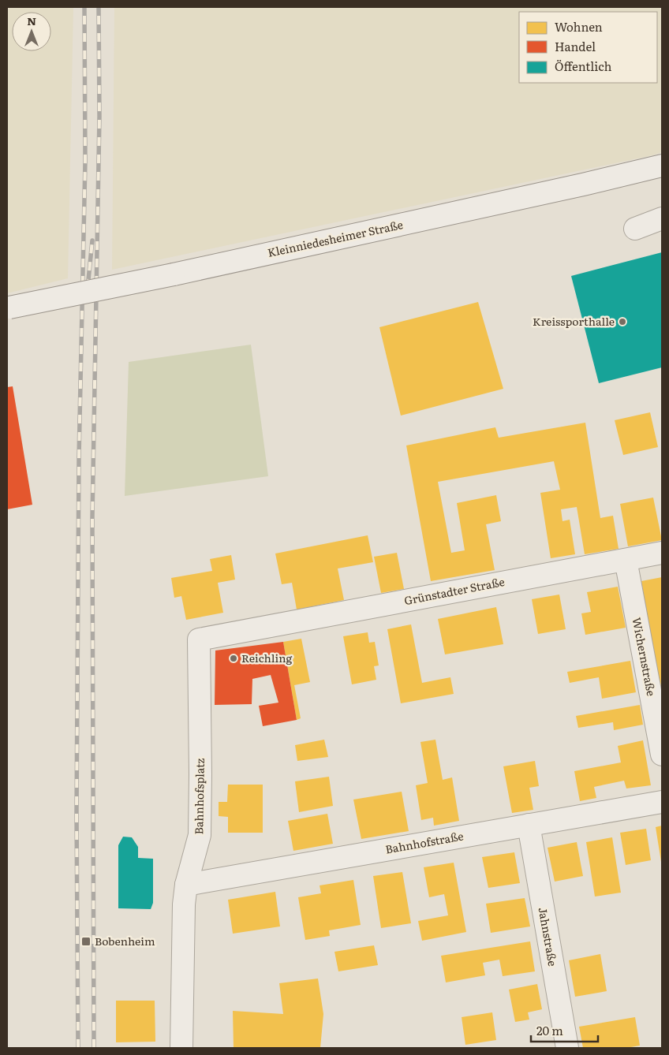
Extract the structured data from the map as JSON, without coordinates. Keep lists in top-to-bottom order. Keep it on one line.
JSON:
{"streets":{"street":["Kleinniedesheimer Straße","Grünstadter Straße","Wichernstraße","Bahnhofsplatz","Bahnhofstraße","Jahnstraße"]},"crossings":[["Grünstadter Straße","Wichernstraße"],["Grünstadter Straße","Bahnhofsplatz"],["Bahnhofsplatz","Bahnhofstraße"],["Bahnhofstraße","Jahnstraße"]],"places":{"other":["Kreissporthalle","Reichling"],"transit":["Bobenheim"]},"legend":["Wohnen","Handel","Öffentlich"],"scale_bar":"20 m","north":"top"}
